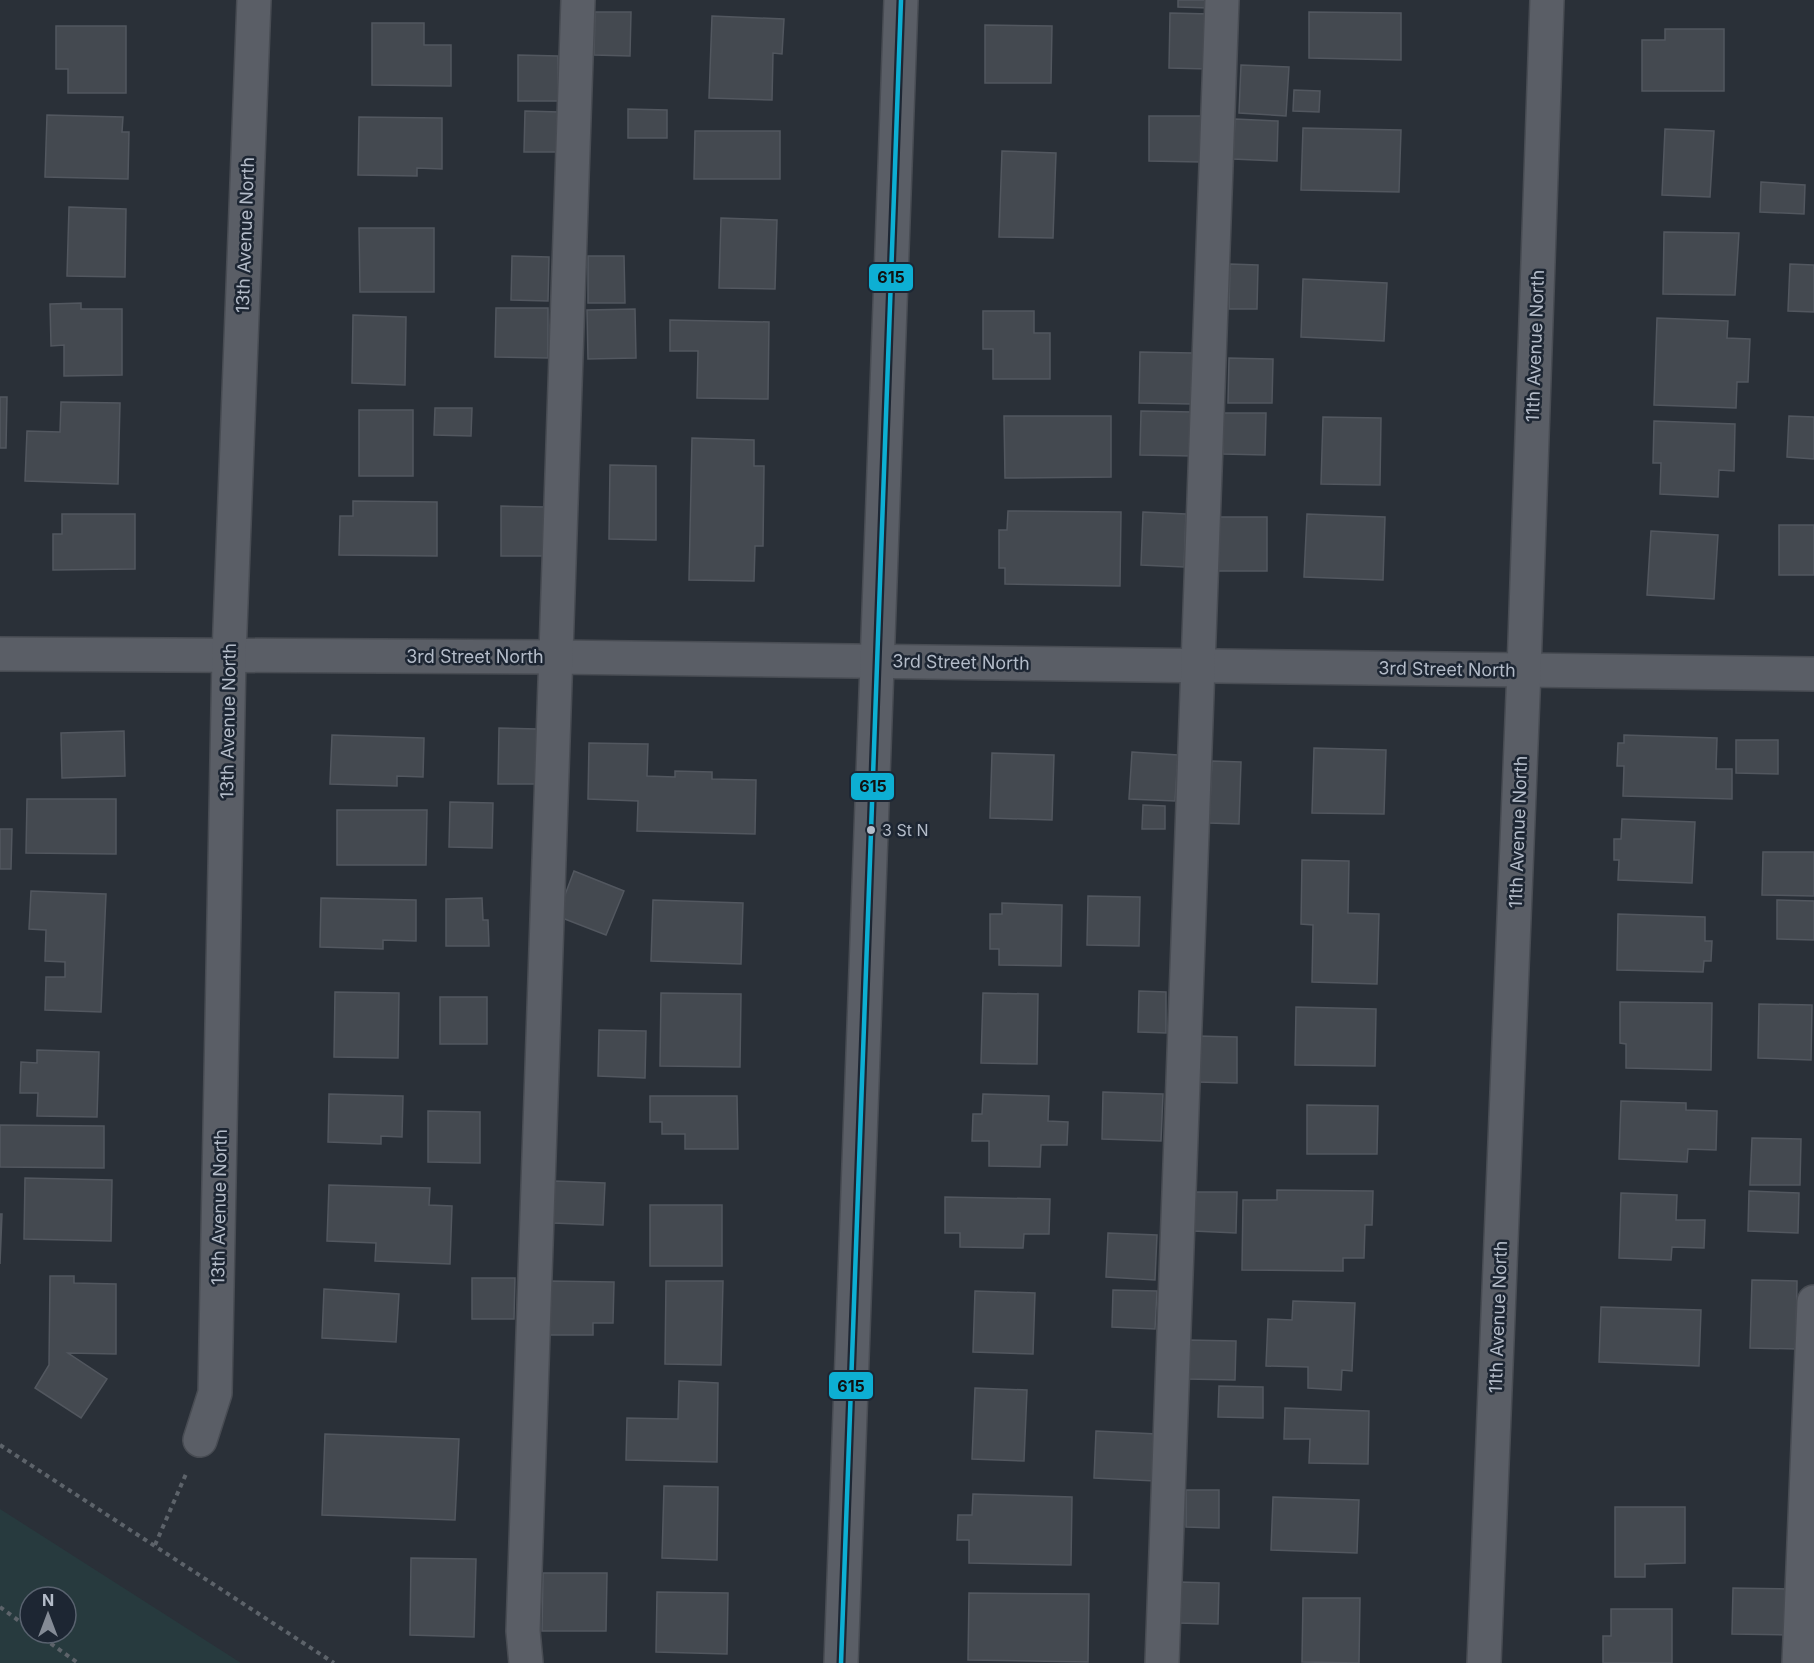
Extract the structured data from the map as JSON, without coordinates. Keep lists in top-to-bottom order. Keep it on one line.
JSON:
{"streets":{"street":["13th Avenue North","11th Avenue North","3rd Street North"]},"crossings":[["13th Avenue North","3rd Street North"],["11th Avenue North","3rd Street North"]],"places":["3 St N"],"lines":["transit line 615"],"north":"top"}
